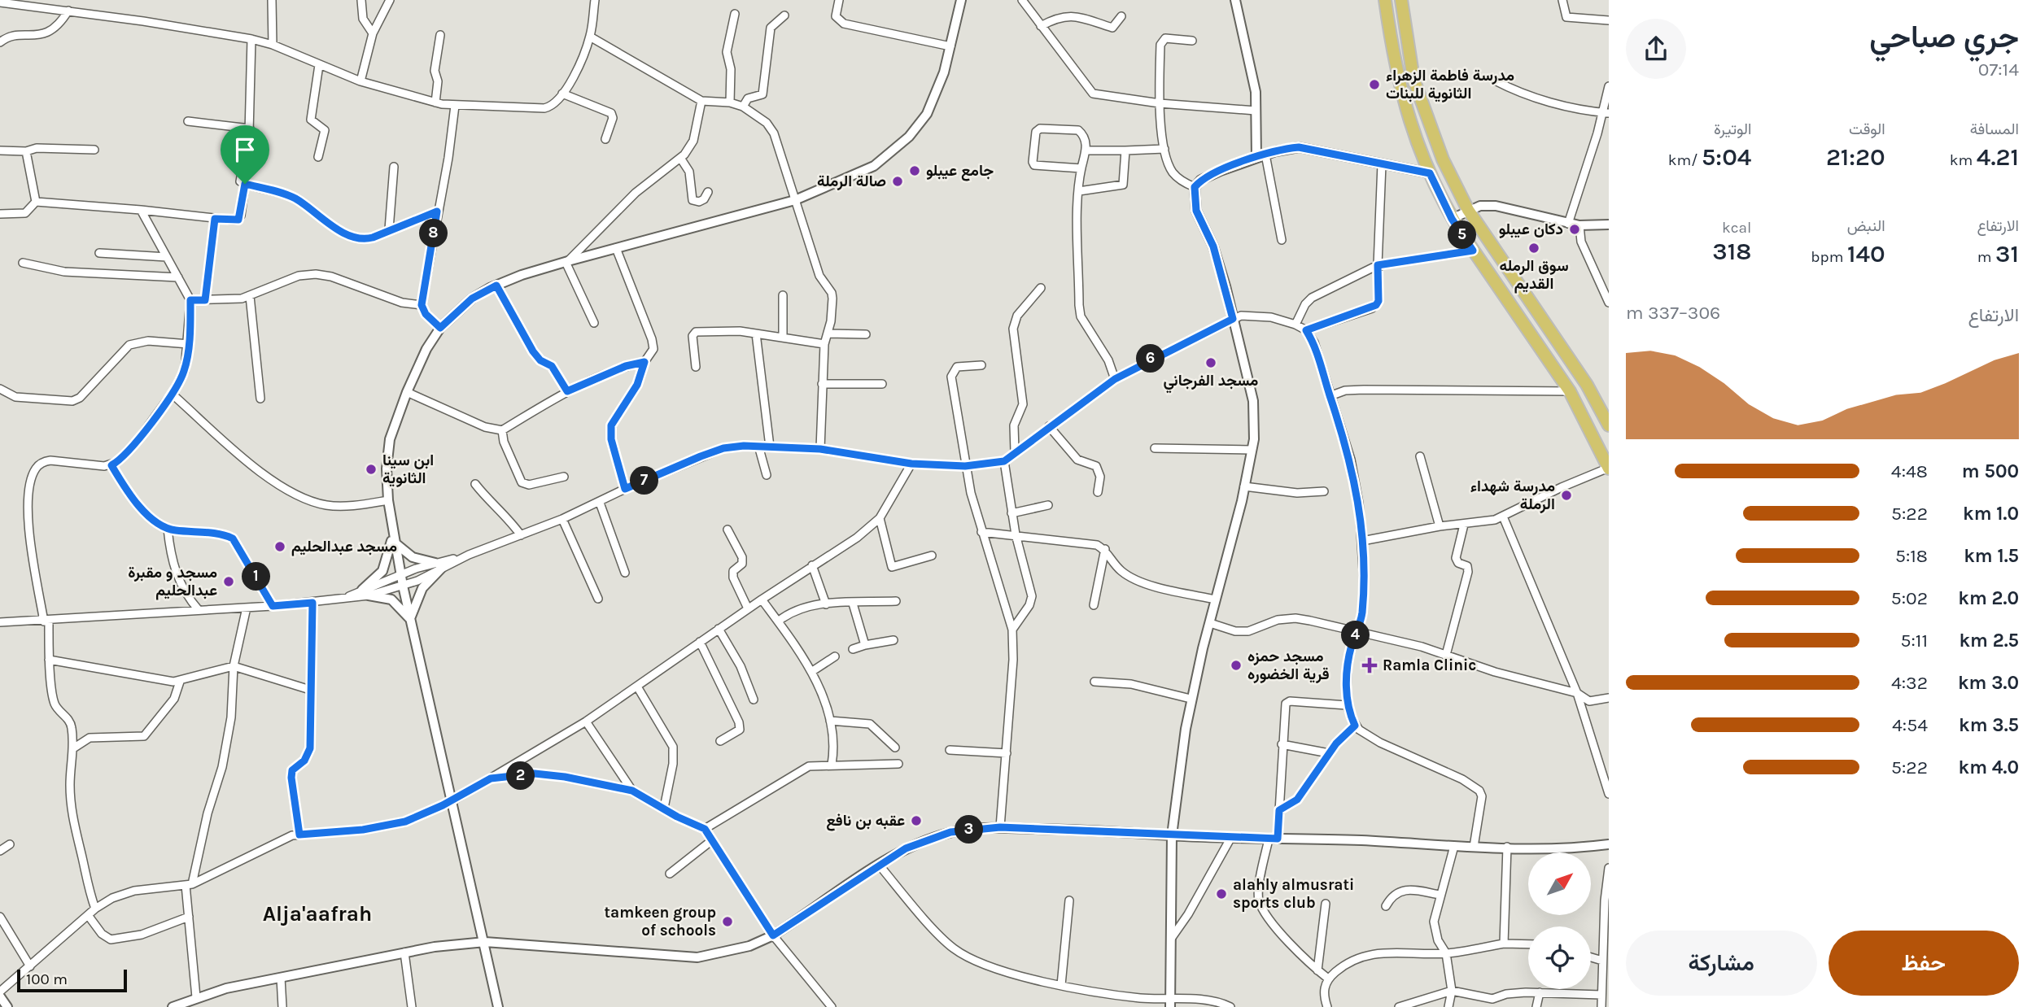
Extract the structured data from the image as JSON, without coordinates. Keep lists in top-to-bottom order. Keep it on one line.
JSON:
{"districts":["Alja'aafrah"],"places":{"other":["مدرسة فاطمة الزهراء الثانوية للبنات","جامع عيبلو","صالة الرملة","دكان عيبلو","سوق الرمله القديم","مسجد الفرجاني","ابن سينا الثانوية","مدرسة شهداء الرملة","مسجد عبدالحليم","مسجد و مقبرة عبدالحليم","مسجد حمزه قرية الخضوره","عقبه بن نافع","alahly almusrati sports club","tamkeen group of schools"],"health":["Ramla Clinic"]},"scale_bar":"100 m","north":"top right","page":{"heading":["جري صباحي","07:14"],"stats":[["المسافة","4.21 km"],["الوقت","21:20"],["الوتيرة","5:04 /km"],["الارتفاع","31 m"],["النبض","140 bpm"],["kcal","318"]],"pins":["8","5","6","7","1","4","2","3"],"chart":["الارتفاع","306–337 m"],"list":[{"name":"500 m","note":"4:48"},{"name":"1.0 km","note":"5:22"},{"name":"1.5 km","note":"5:18"},{"name":"2.0 km","note":"5:02"},{"name":"2.5 km","note":"5:11"},{"name":"3.0 km","note":"4:32"},{"name":"3.5 km","note":"4:54"},{"name":"4.0 km","note":"5:22"}],"buttons":["حفظ","مشاركة"],"scale":"100 m"}}
